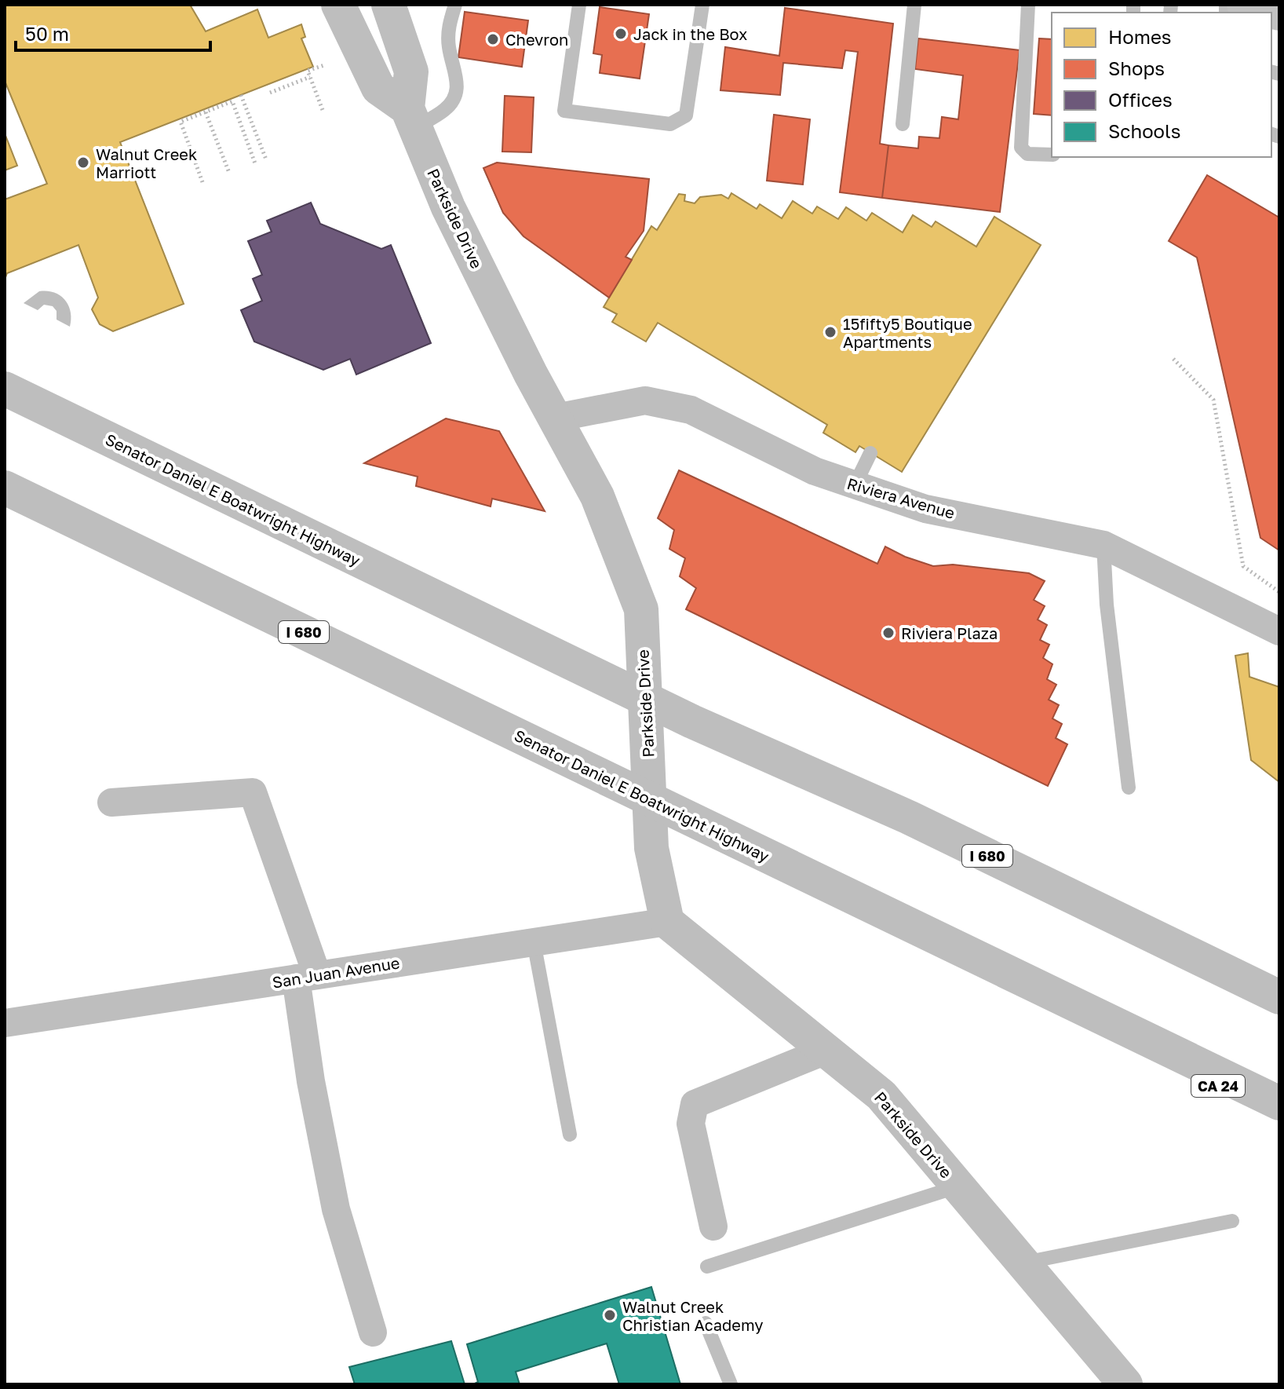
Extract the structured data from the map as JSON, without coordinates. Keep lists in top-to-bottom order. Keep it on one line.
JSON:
{"streets":{"main road":["Parkside Drive","Senator Daniel E Boatwright Highway","I 680","CA 24"],"street":["Riviera Avenue","San Juan Avenue"]},"crossings":[["Parkside Drive","Riviera Avenue"],["Parkside Drive","San Juan Avenue"],["Senator Daniel E Boatwright Highway","CA 24"]],"places":["Jack in the Box","Chevron","Walnut Creek Marriott","15fifty5 Boutique Apartments","Riviera Plaza","Walnut Creek Christian Academy"],"legend":["Homes","Shops","Offices","Schools"],"scale_bar":"50 m"}
